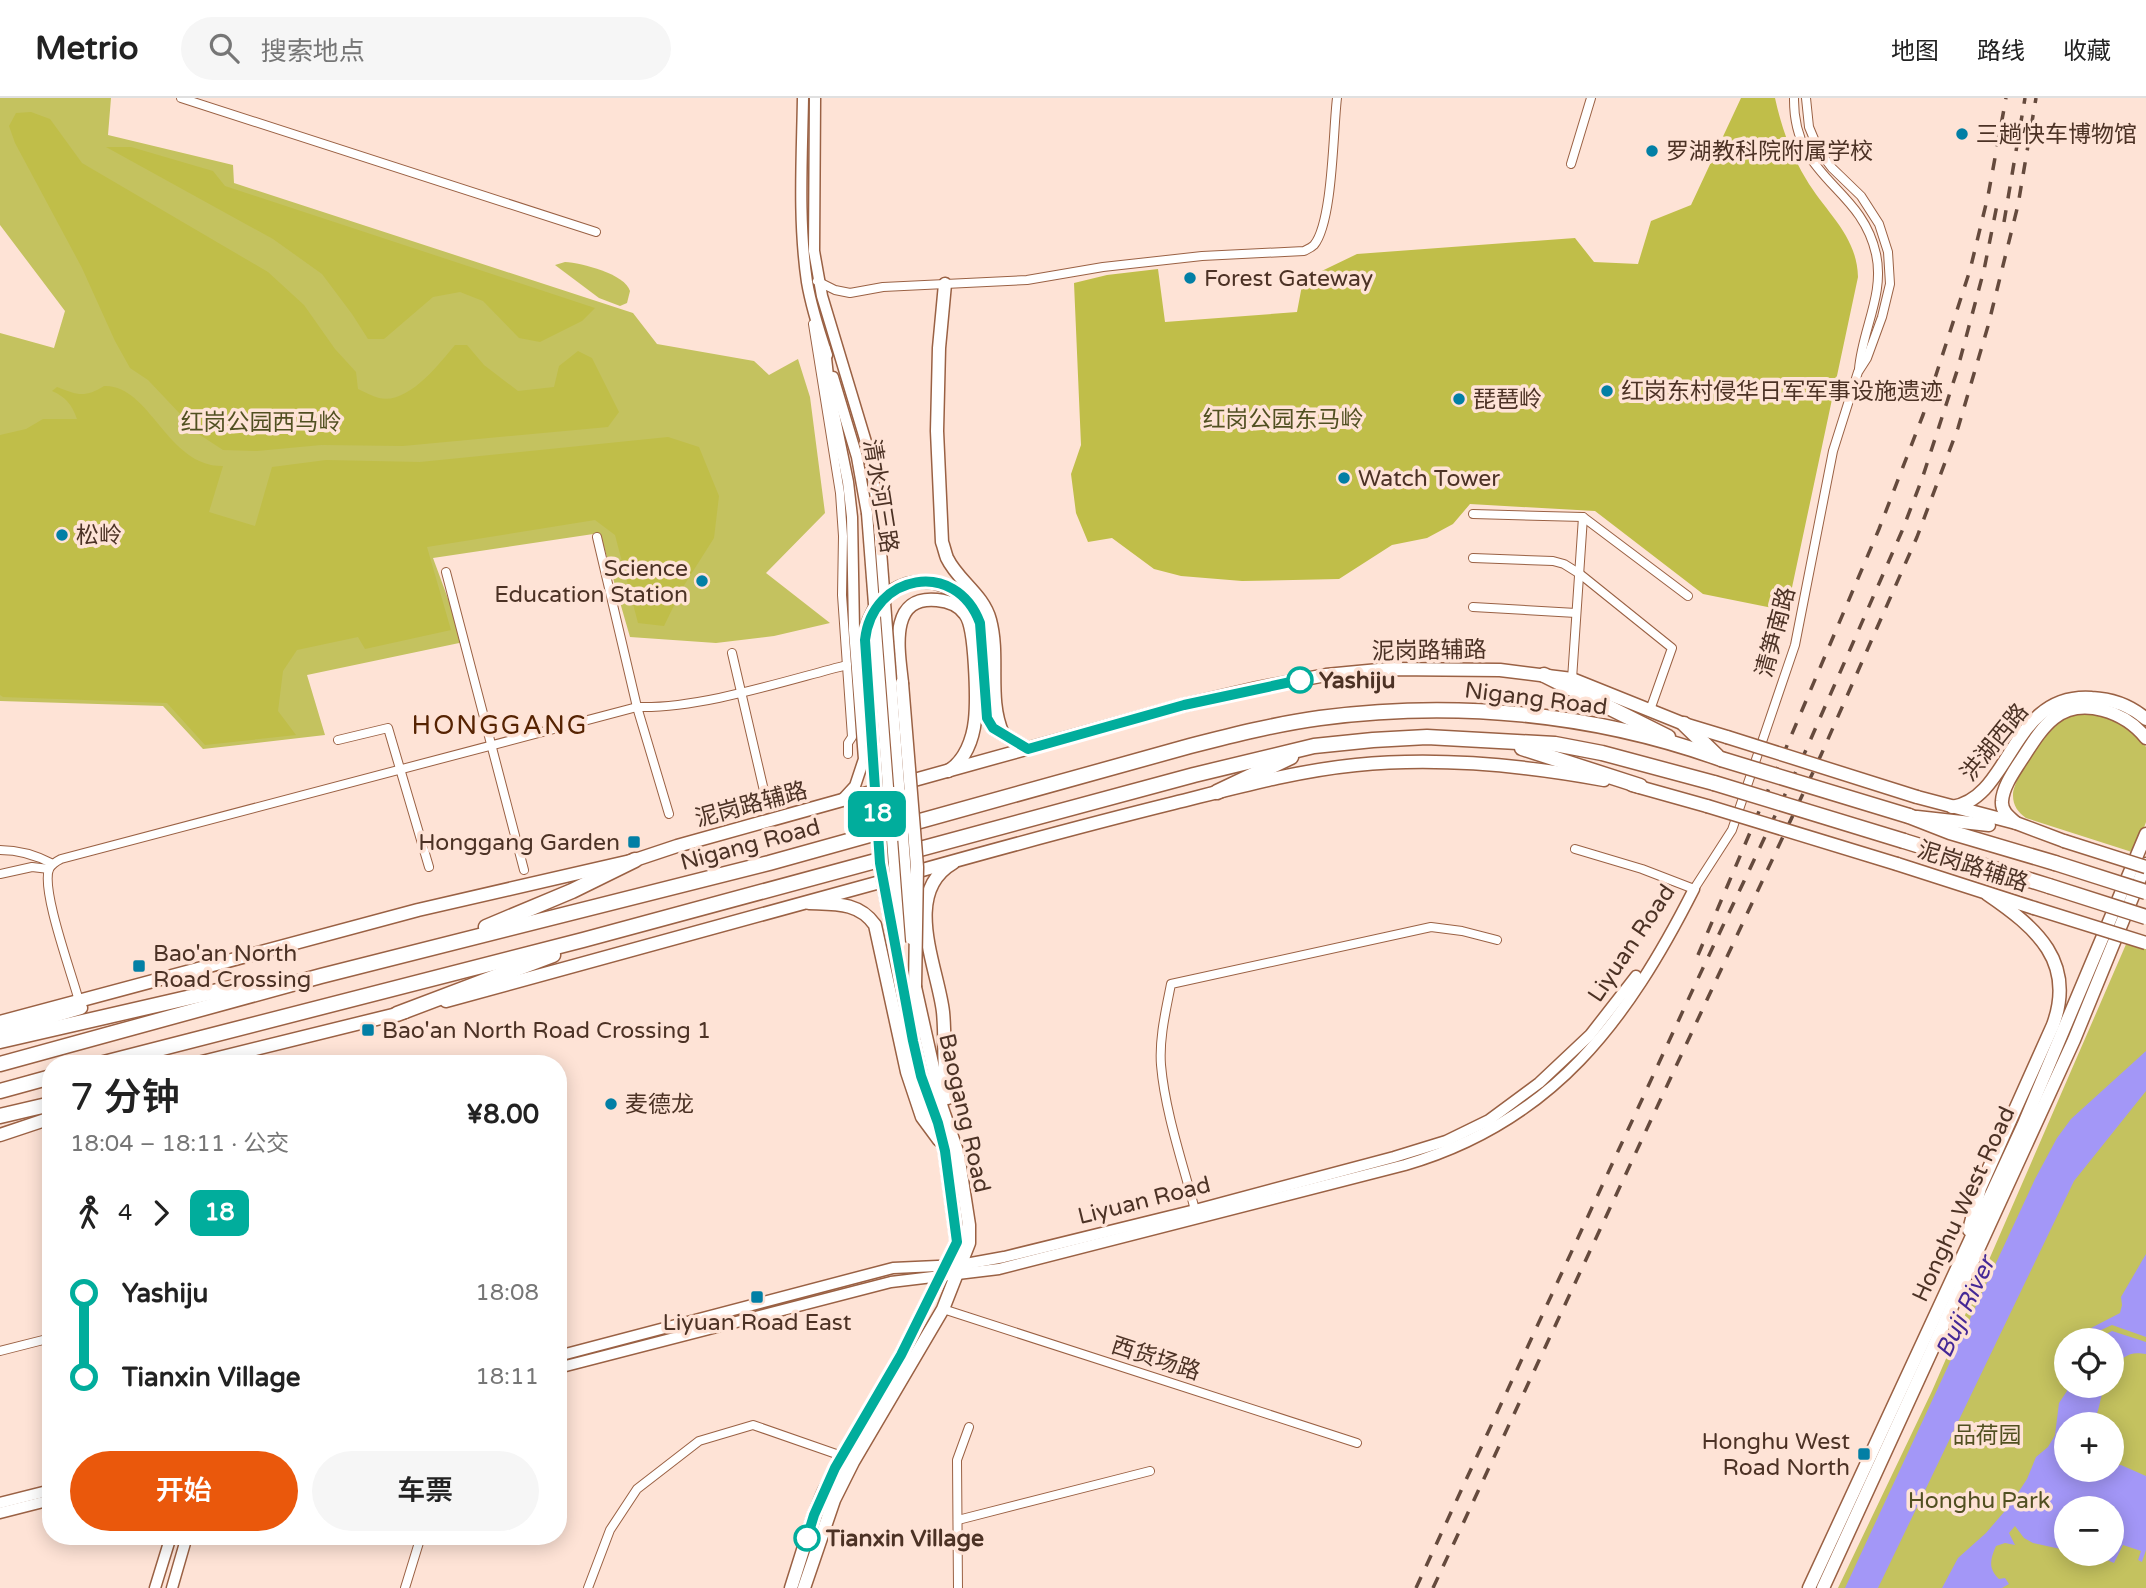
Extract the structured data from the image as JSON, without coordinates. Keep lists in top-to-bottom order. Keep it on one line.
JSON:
{"streets":{"highway":["Nigang Road"],"main road":["泥岗路辅路","洪湖西路","Baogang Road","Honghu West Road"],"street":["清水河三路","清笋南路","Liyuan Road","西货场路"]},"crossings":[["清水河三路","Baogang Road"],["清笋南路","Liyuan Road"],["泥岗路辅路","Nigang Road"],["泥岗路辅路","洪湖西路"],["泥岗路辅路","Honghu West Road"],["Liyuan Road","Baogang Road"],["Baogang Road","西货场路"]],"districts":["HONGGANG"],"water":["Buji River"],"parks":["红岗公园东马岭","红岗公园西马岭","品荷园","Honghu Park"],"places":{"other":["三趟快车博物馆","罗湖教科院附属学校","Forest Gateway","红岗东村侵华日军军事设施遗迹","琵琶岭","Watch Tower","松岭","Science Education Station","Yashiju","麦德龙","Tianxin Village"],"transit":["Honggang Garden","Bao'an North Road Crossing","Bao'an North Road Crossing 1","Liyuan Road East","Honghu West Road North"]},"lines":["bus line 18"],"page":{"header":"Metrio","search":"搜索地点","nav":["地图","路线","收藏"],"on_map":"18","heading":["7 分钟","18:04 – 18:11 · 公交","¥8.00"],"legs":["4","18"],"list":[{"name":"Yashiju","value":"18:08"},{"name":"Tianxin Village","value":"18:11"}],"map_buttons":["+","−"],"buttons":["开始","车票"]}}
